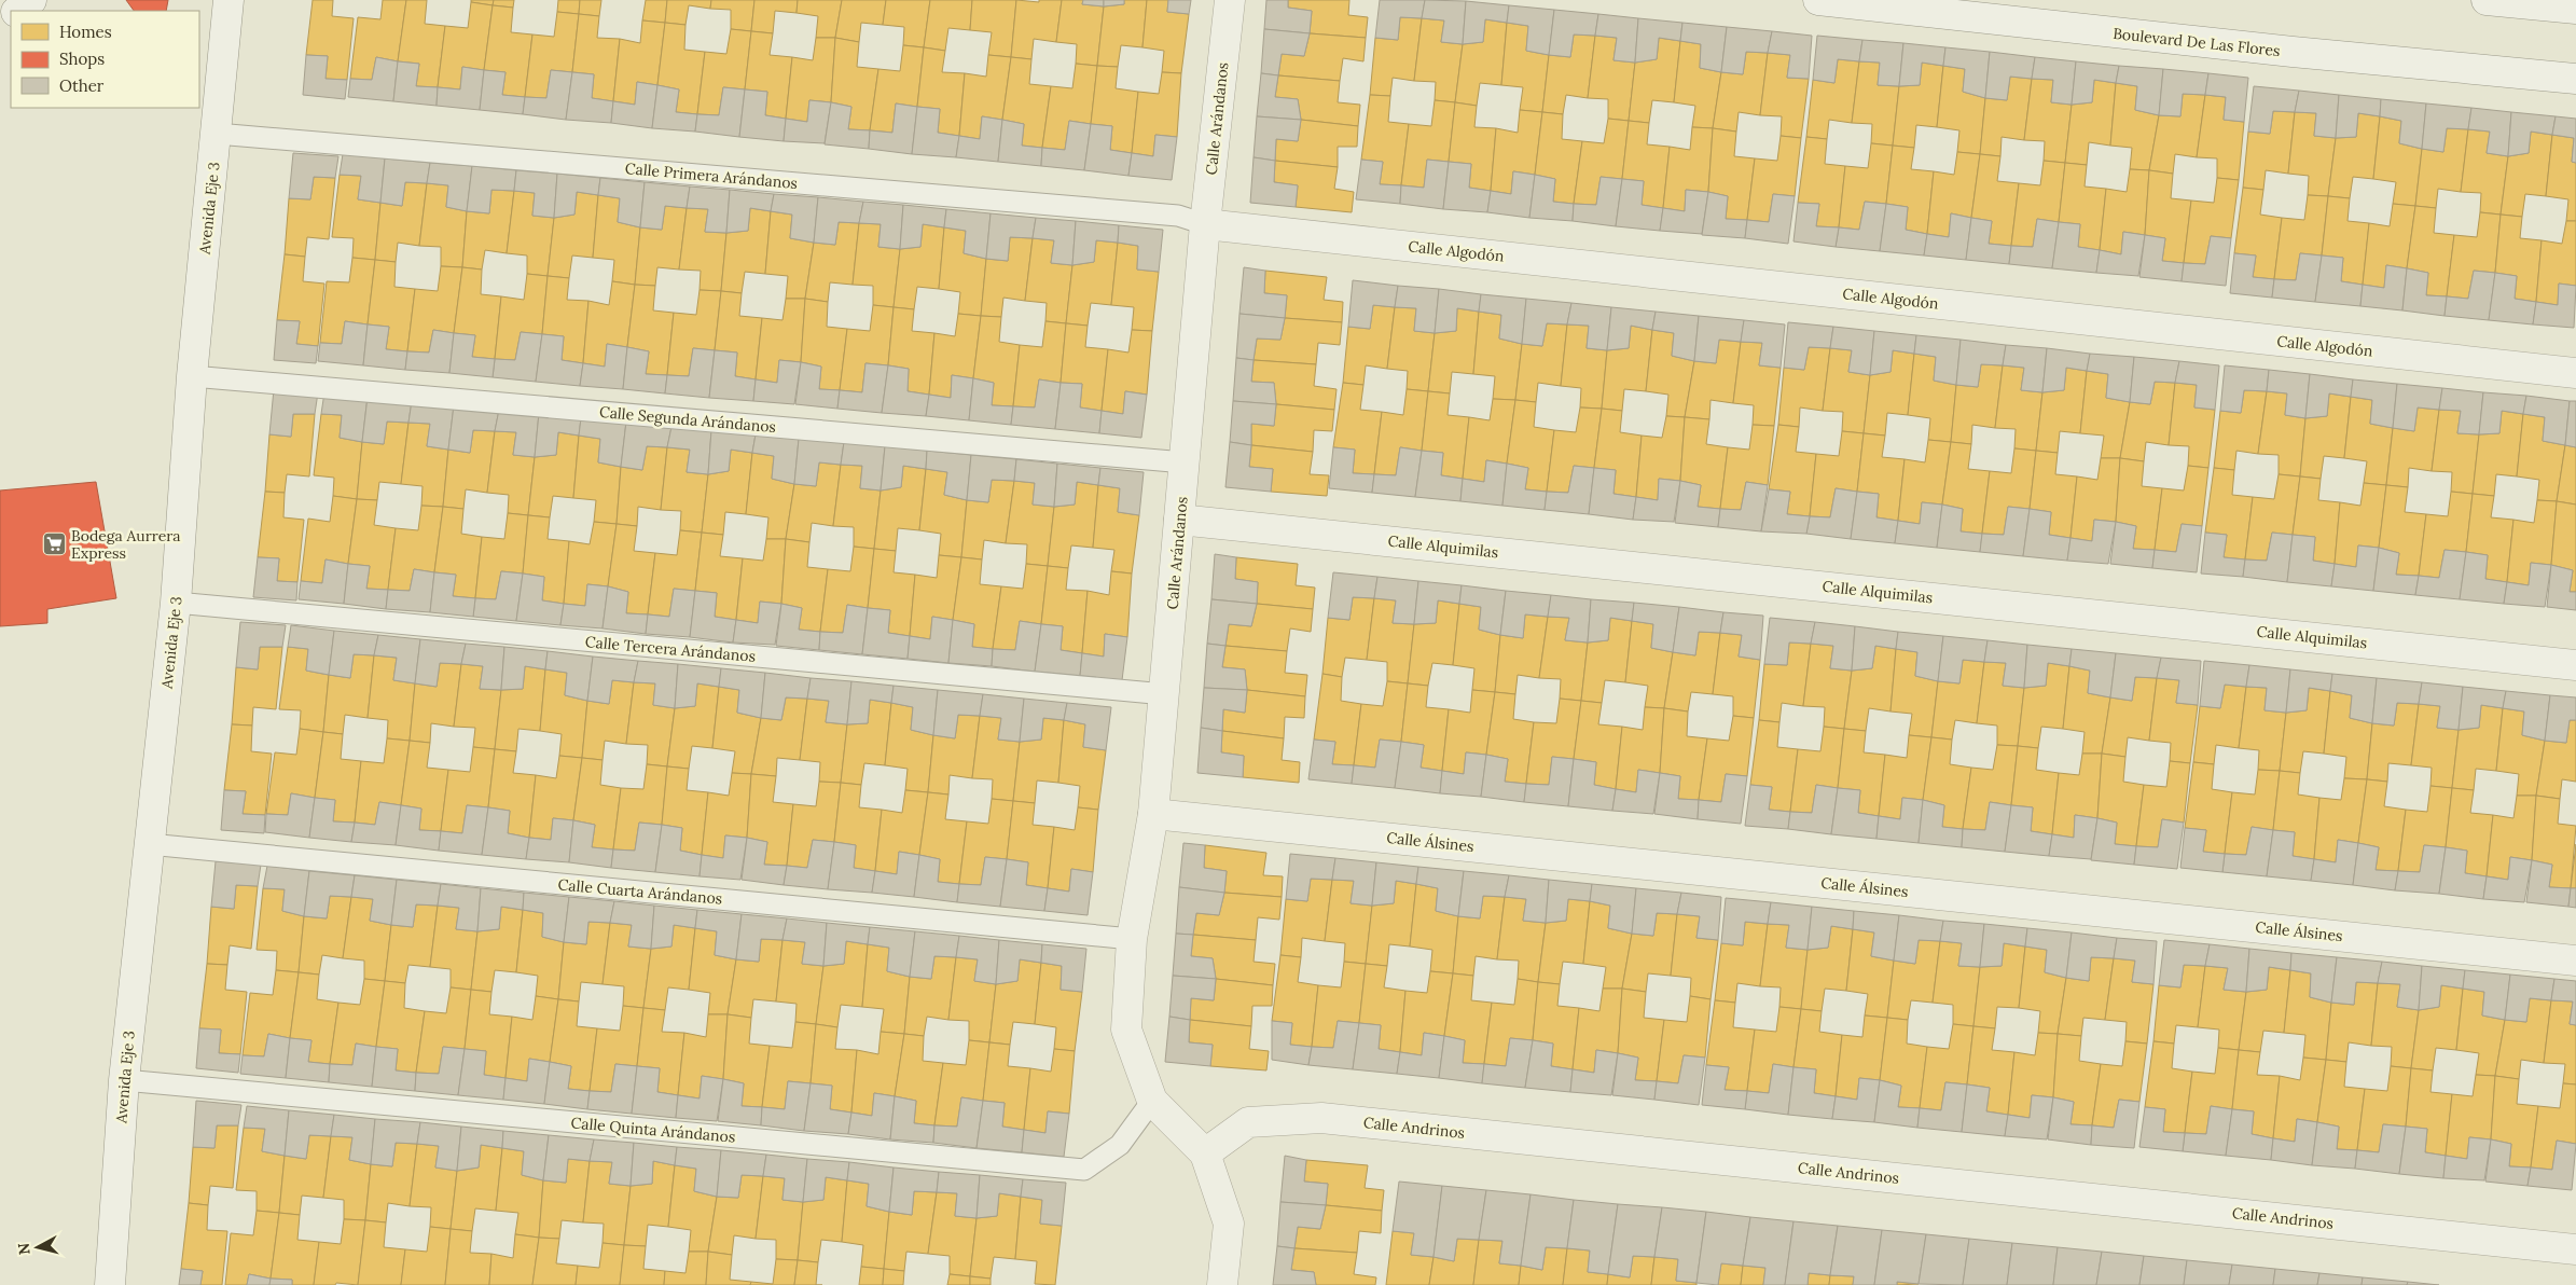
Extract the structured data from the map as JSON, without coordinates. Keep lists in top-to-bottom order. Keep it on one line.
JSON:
{"streets":{"street":["Boulevard De Las Flores","Calle Arándanos","Avenida Eje 3","Calle Algodón","Calle Alquimilas","Calle Álsines","Calle Andrinos"],"lane":["Calle Primera Arándanos","Calle Segunda Arándanos","Calle Tercera Arándanos","Calle Cuarta Arándanos","Calle Quinta Arándanos"]},"crossings":[["Calle Arándanos","Calle Primera Arándanos"],["Calle Arándanos","Calle Algodón"],["Calle Arándanos","Calle Segunda Arándanos"],["Calle Arándanos","Calle Alquimilas"],["Calle Arándanos","Calle Tercera Arándanos"],["Calle Arándanos","Calle Álsines"],["Calle Arándanos","Calle Cuarta Arándanos"],["Calle Arándanos","Calle Quinta Arándanos"],["Calle Primera Arándanos","Avenida Eje 3"],["Calle Primera Arándanos","Calle Algodón"],["Avenida Eje 3","Calle Segunda Arándanos"],["Avenida Eje 3","Calle Tercera Arándanos"],["Avenida Eje 3","Calle Cuarta Arándanos"],["Avenida Eje 3","Calle Quinta Arándanos"]],"places":{"supermarket":["Bodega Aurrera Express"]},"legend":["Homes","Shops","Other"],"north":"left"}
